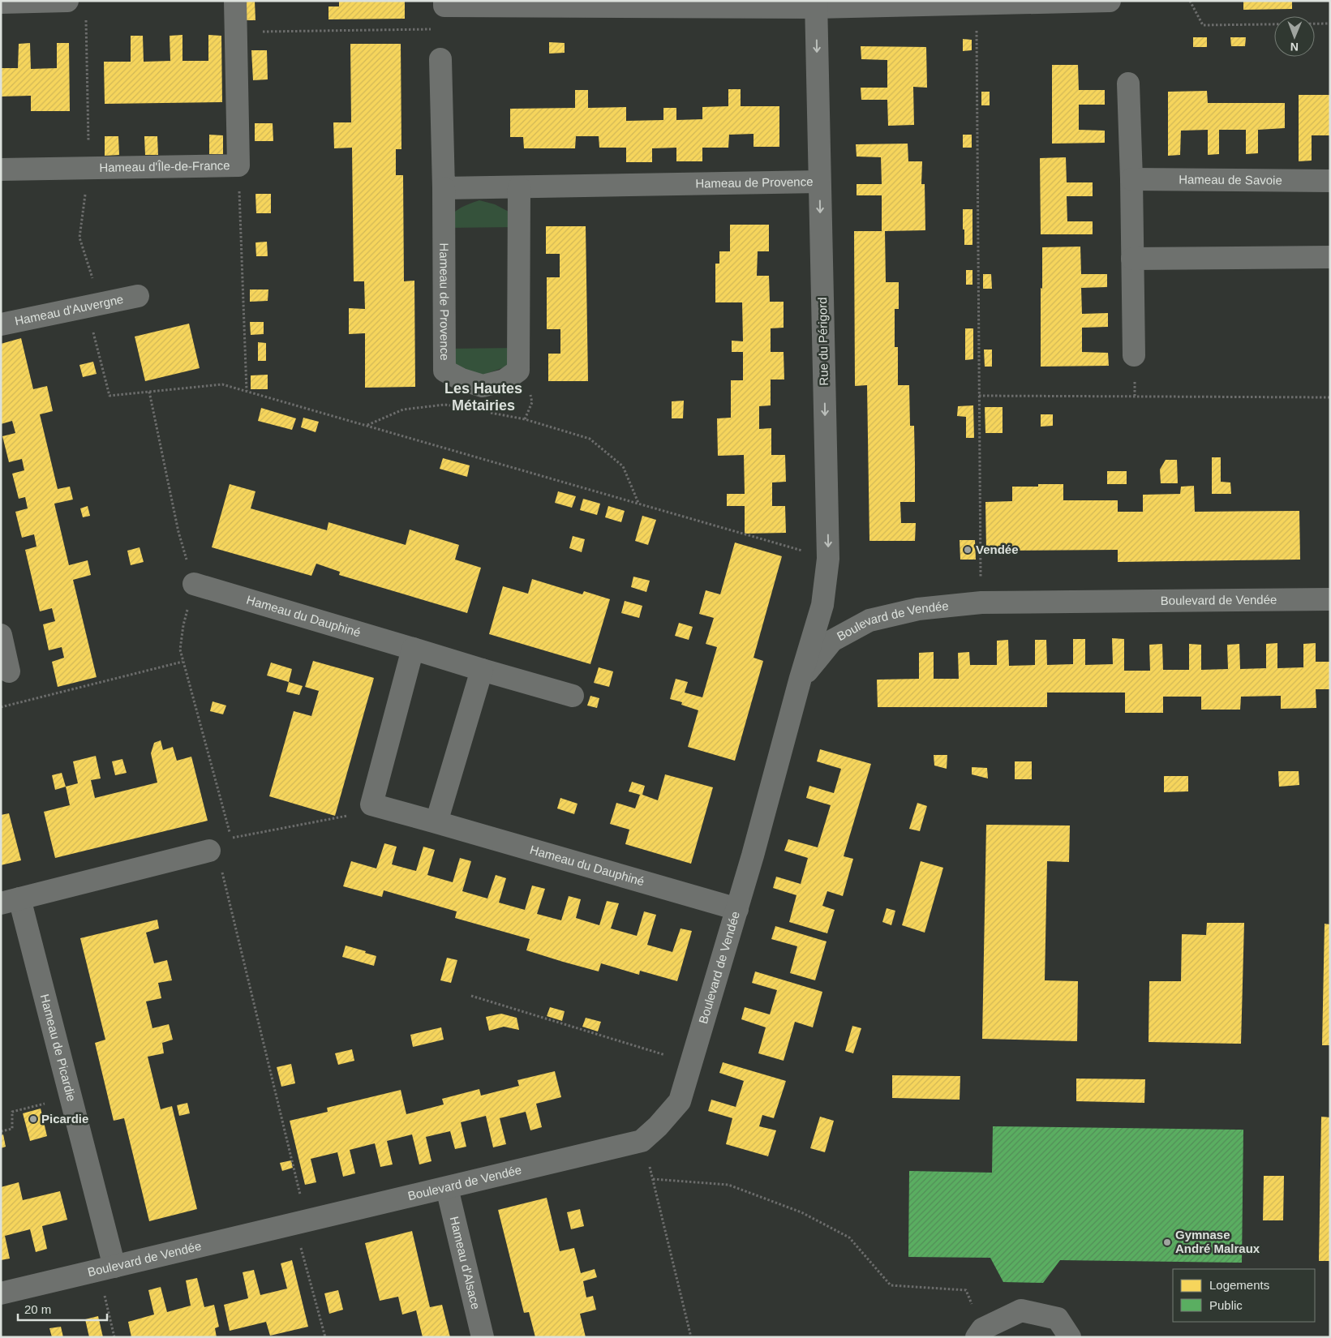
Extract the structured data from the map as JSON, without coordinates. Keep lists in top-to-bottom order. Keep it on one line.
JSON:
{"streets":{"street":["Hameau d'Île-de-France","Hameau de Savoie","Hameau de Provence","Hameau d'Auvergne","Rue du Périgord","Boulevard de Vendée","Hameau du Dauphiné","Hameau de Picardie","Hameau d'Alsace"]},"crossings":[["Hameau de Provence","Rue du Périgord"],["Rue du Périgord","Boulevard de Vendée"],["Boulevard de Vendée","Hameau du Dauphiné"],["Boulevard de Vendée","Hameau de Picardie"],["Boulevard de Vendée","Hameau d'Alsace"]],"one_way":["Rue du Périgord"],"districts":["Les Hautes Métairies"],"places":["Vendée","Picardie","Gymnase André Malraux"],"legend":["Logements","Public"],"scale_bar":"20 m","north":"bottom"}
